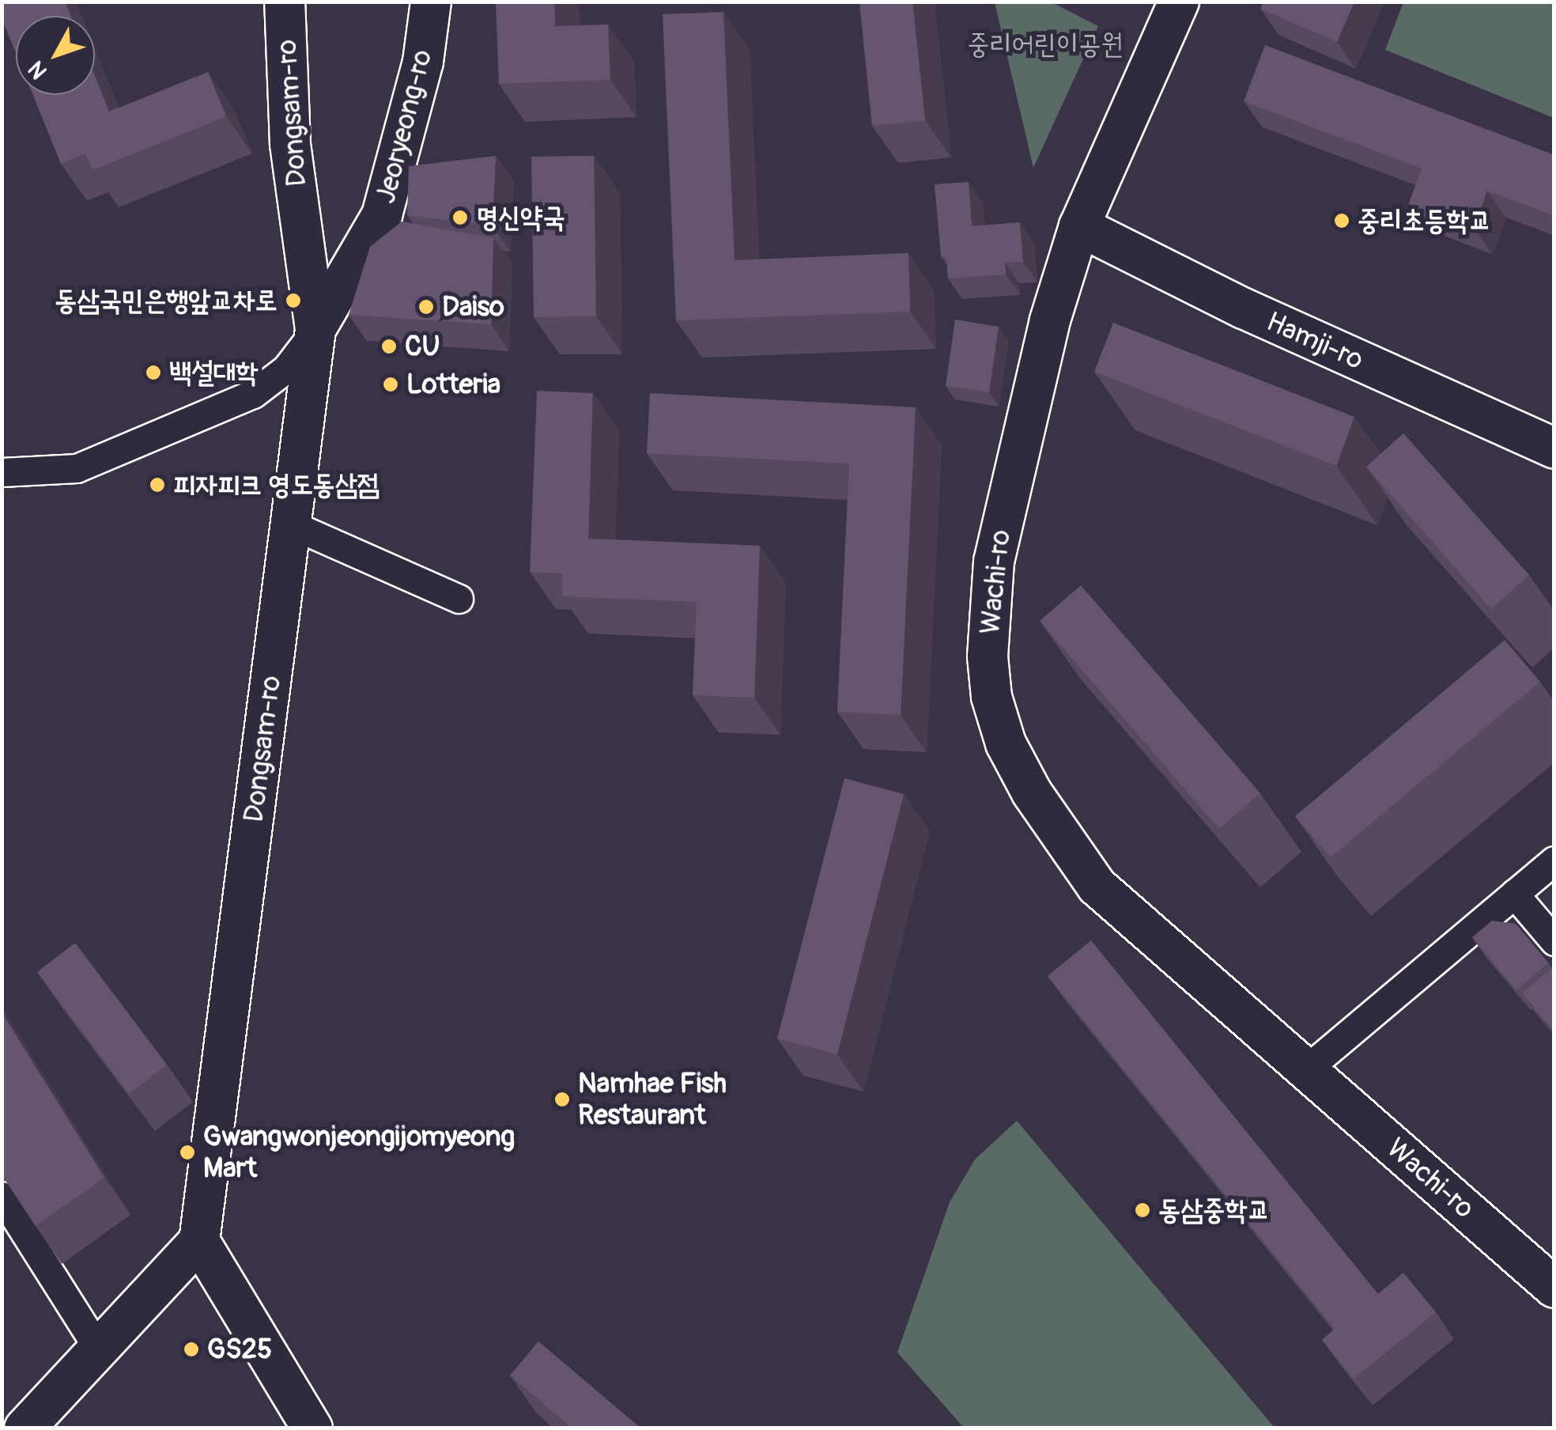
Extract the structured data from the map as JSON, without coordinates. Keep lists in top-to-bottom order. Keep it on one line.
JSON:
{"streets":{"main road":["Dongsam-ro","Jeoryeong-ro","Hamji-ro","Wachi-ro"]},"crossings":[["Dongsam-ro","Jeoryeong-ro"],["Hamji-ro","Wachi-ro"]],"parks":["중리어린이공원"],"places":["명신약국","중리초등학교","동삼국민은행앞교차로","Daiso","CU","백설대학","Lotteria","피자피크 영도동삼점","Namhae Fish Restaurant","Gwangwonjeongijomyeong Mart","동삼중학교","GS25"],"north":"bottom left"}
